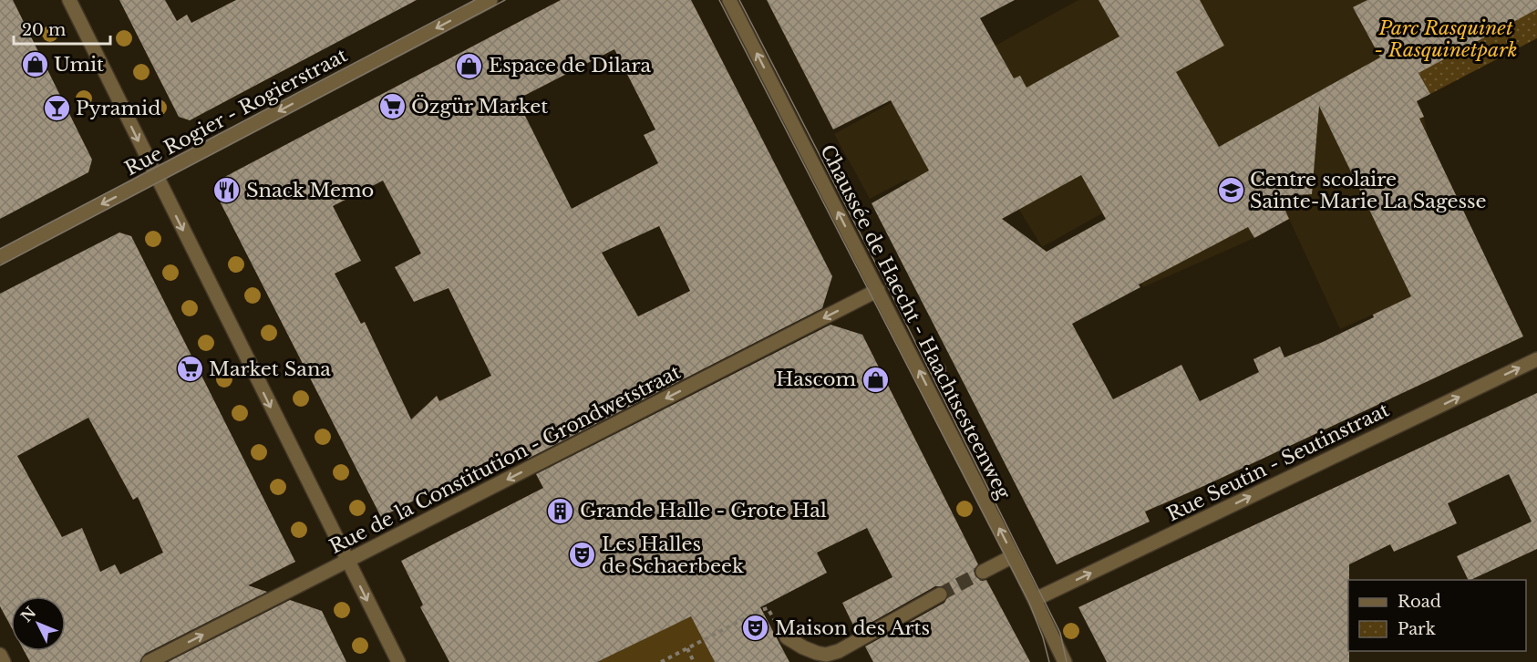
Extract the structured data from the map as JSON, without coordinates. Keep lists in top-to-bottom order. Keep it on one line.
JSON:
{"streets":{"street":["Rue Rogier - Rogierstraat","Chaussée de Haecht - Haachtsesteenweg","Rue de la Constitution - Grondwetstraat","Rue Seutin - Seutinstraat"]},"crossings":[["Chaussée de Haecht - Haachtsesteenweg","Rue de la Constitution - Grondwetstraat"],["Chaussée de Haecht - Haachtsesteenweg","Rue Seutin - Seutinstraat"]],"one_way":["Rue Rogier - Rogierstraat","Chaussée de Haecht - Haachtsesteenweg","Rue Seutin - Seutinstraat"],"parks":["Parc Rasquinet - Rasquinetpark"],"places":{"shop":["Umit","Espace de Dilara","Hascom"],"supermarket":["Özgür Market","Market Sana"],"bar":["Pyramid"],"restaurant":["Snack Memo"],"school or university":["Centre scolaire Sainte-Marie La Sagesse"],"building":["Grande Halle - Grote Hal"],"theatre":["Les Halles de Schaerbeek","Maison des Arts"]},"legend":["Road","Park"],"scale_bar":"20 m","north":"top left"}
